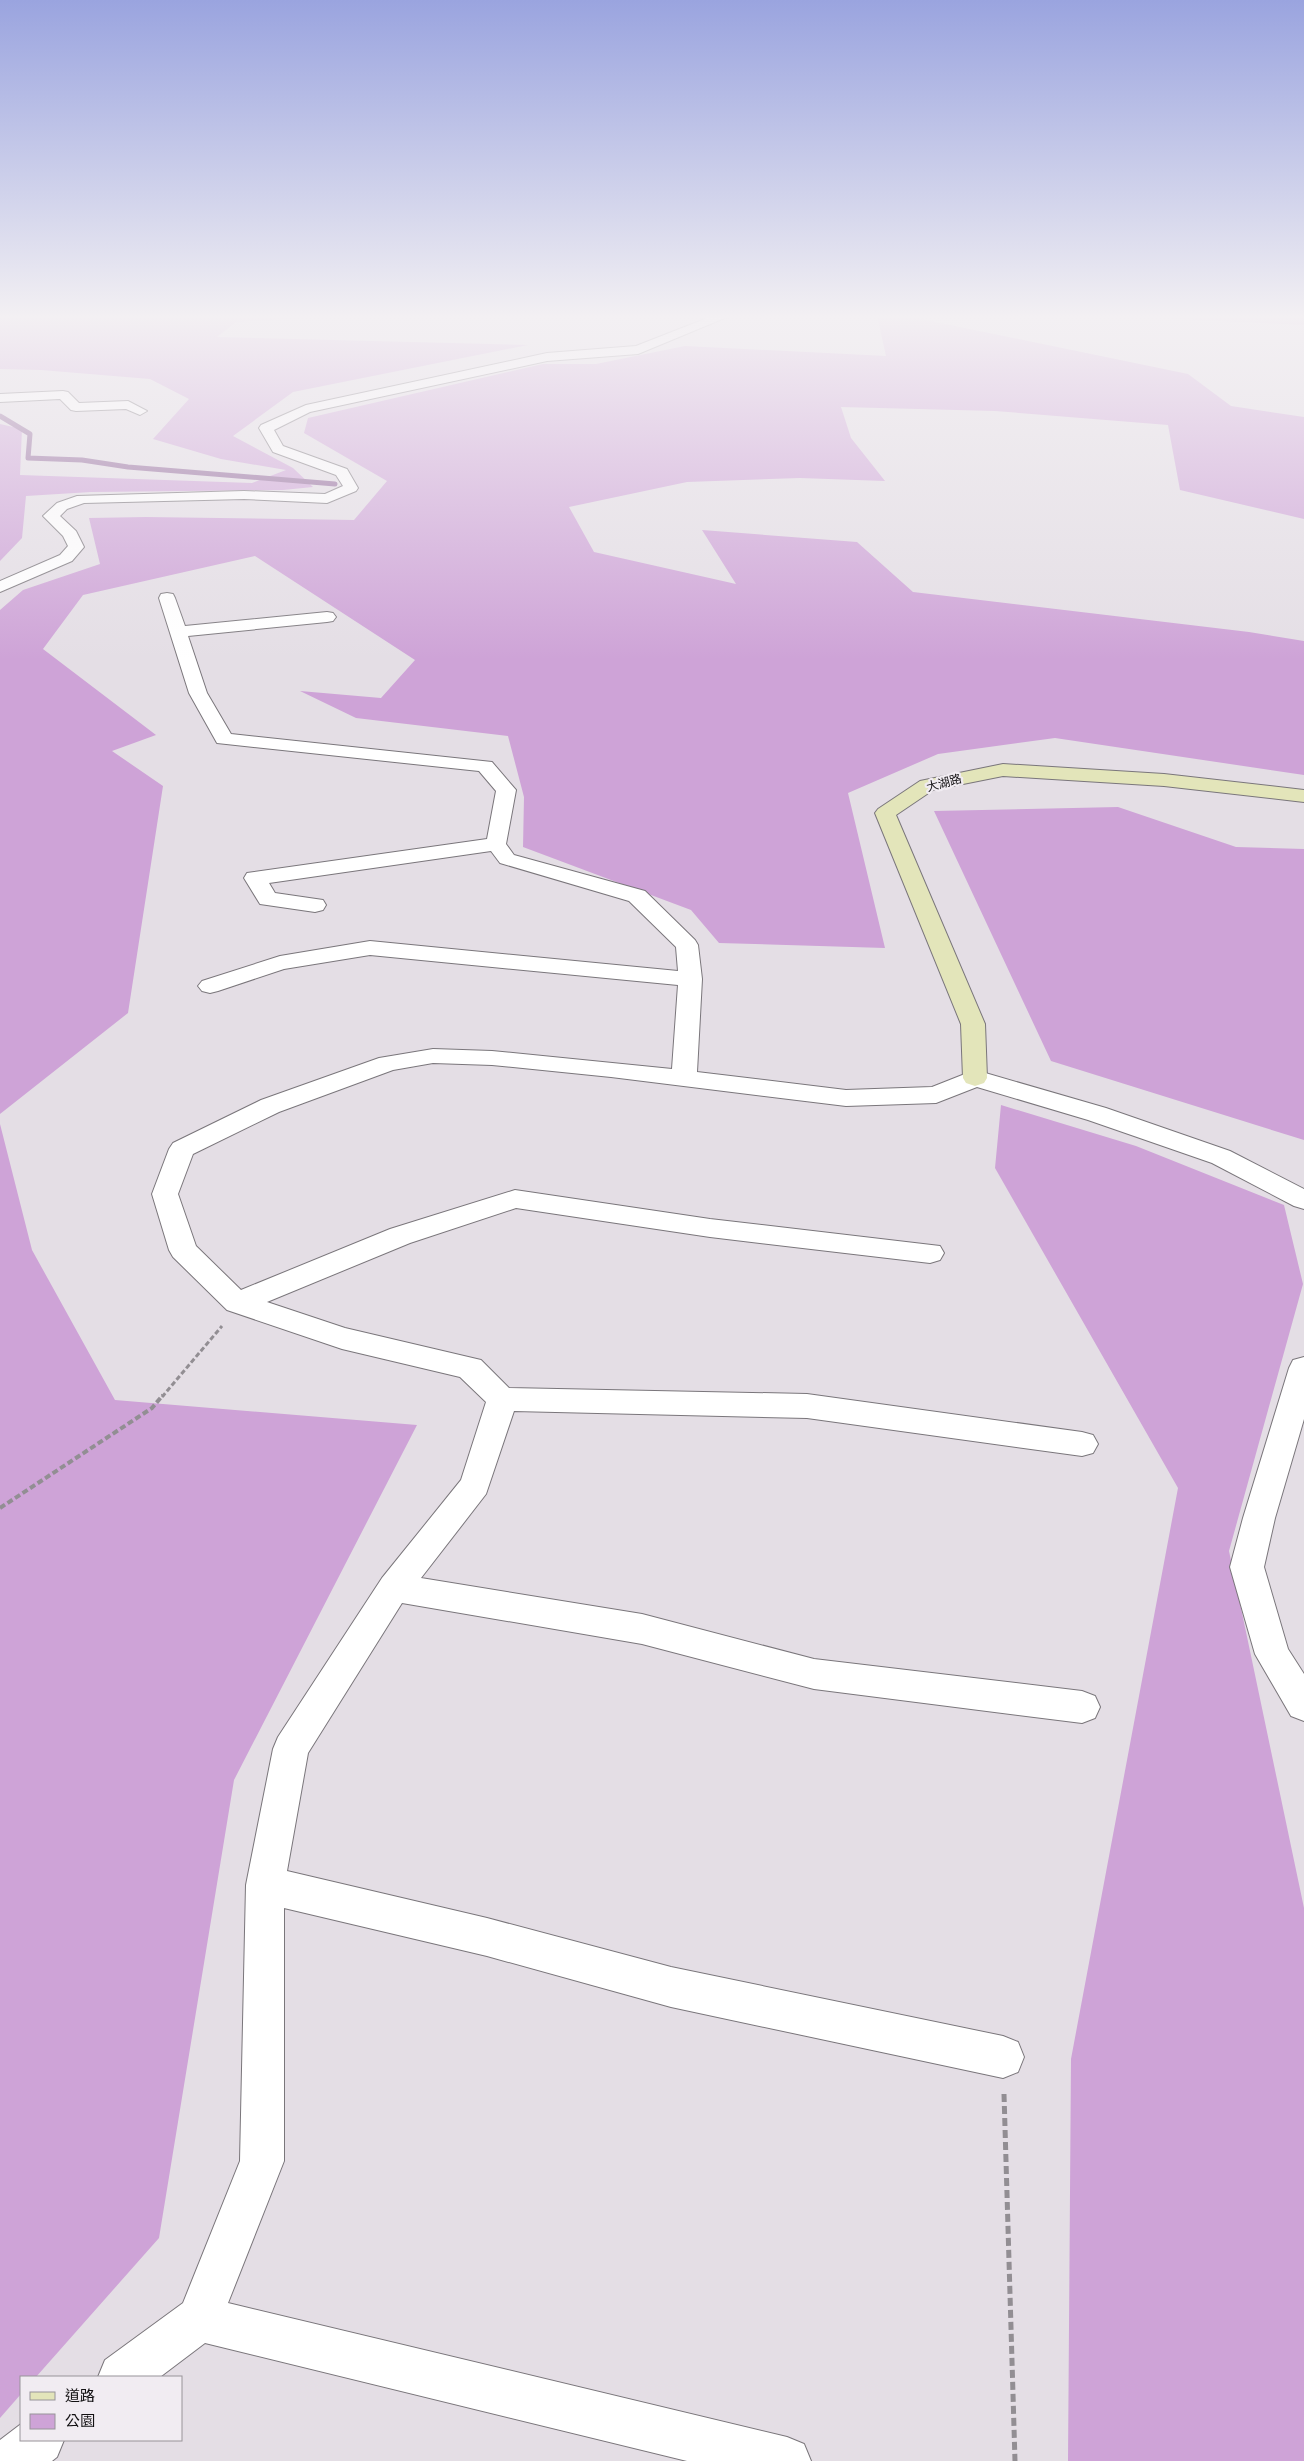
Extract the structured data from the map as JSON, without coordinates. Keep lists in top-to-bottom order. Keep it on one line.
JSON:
{"streets":{"street":["大湖路"]},"legend":["道路","公園"]}
